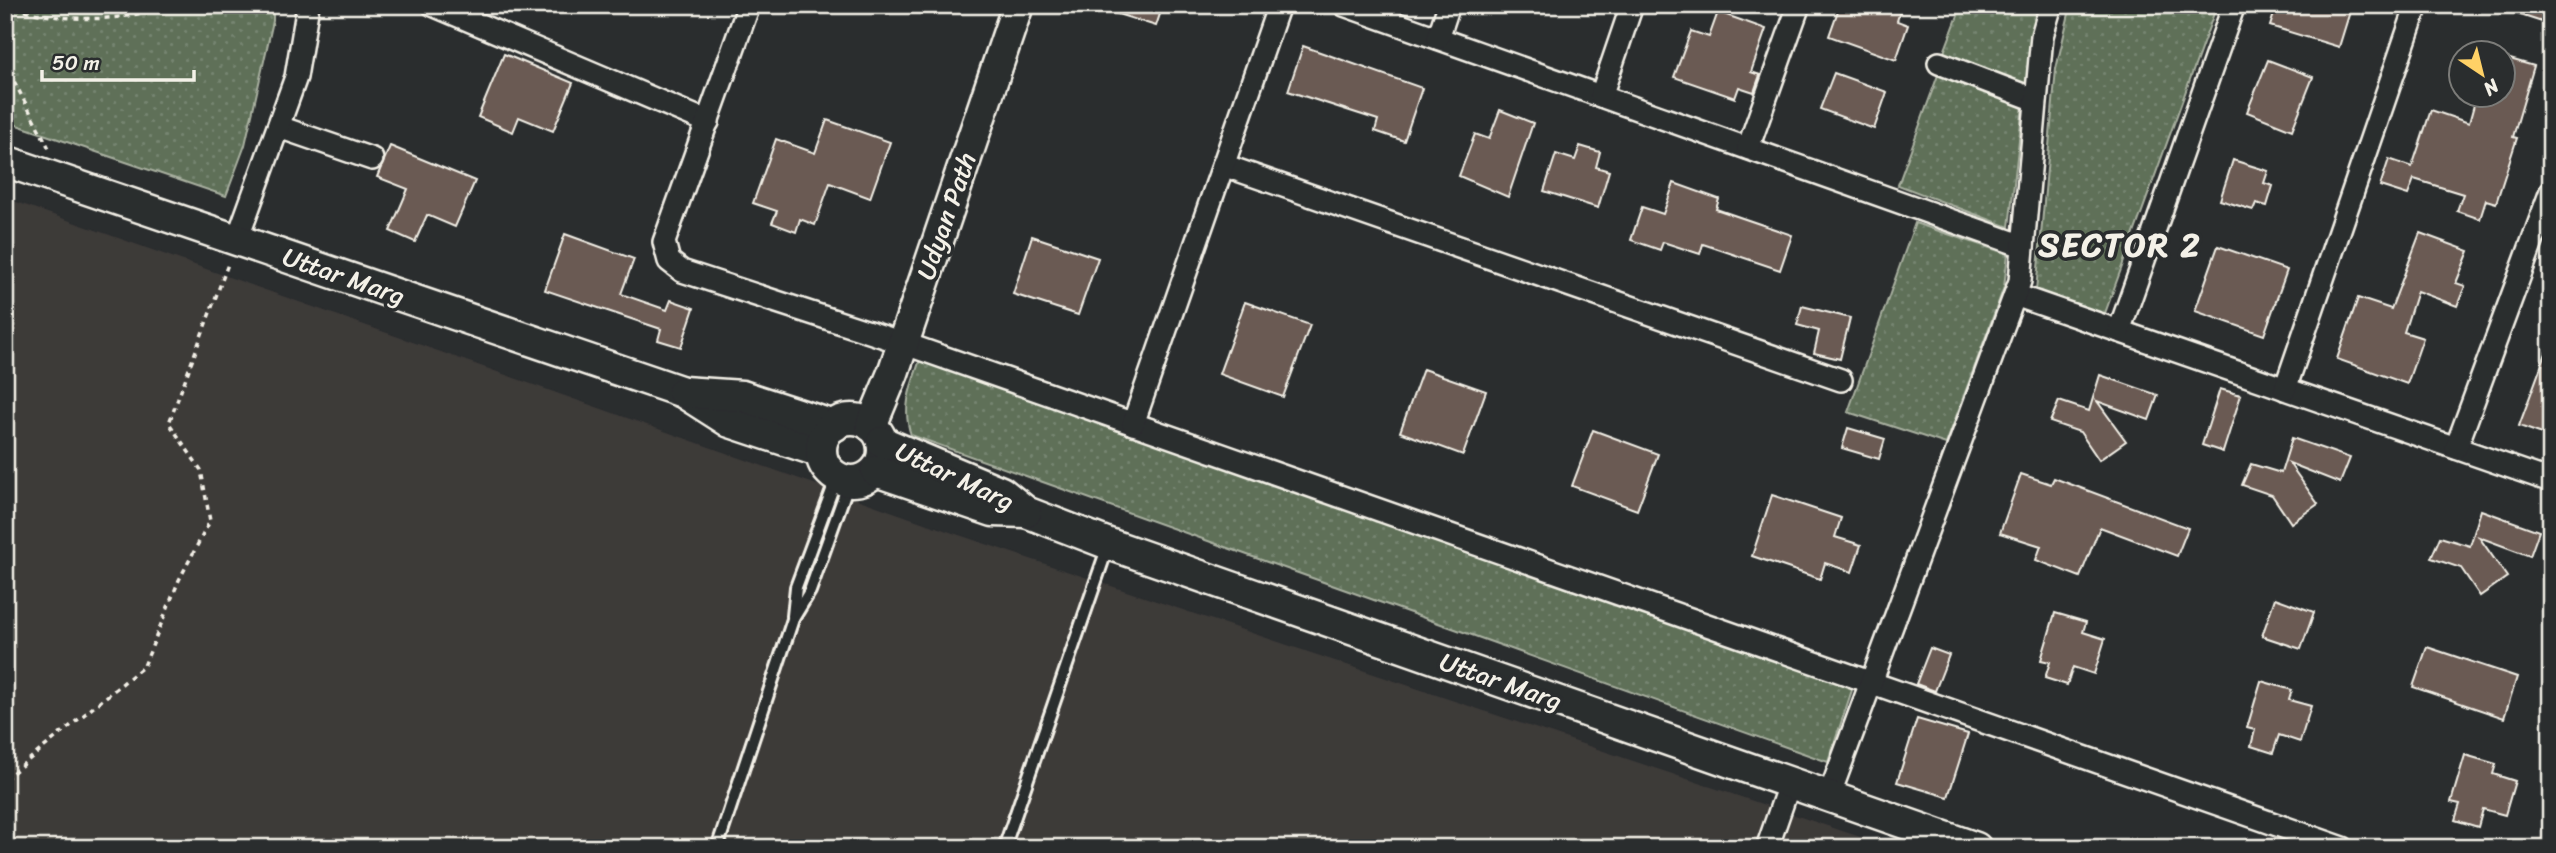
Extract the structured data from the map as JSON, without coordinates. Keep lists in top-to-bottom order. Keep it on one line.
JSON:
{"streets":{"main road":["Udyan Path","Uttar Marg"]},"crossings":[["Udyan Path","Uttar Marg"]],"districts":["SECTOR 2"],"scale_bar":"50 m","north":"bottom right"}
